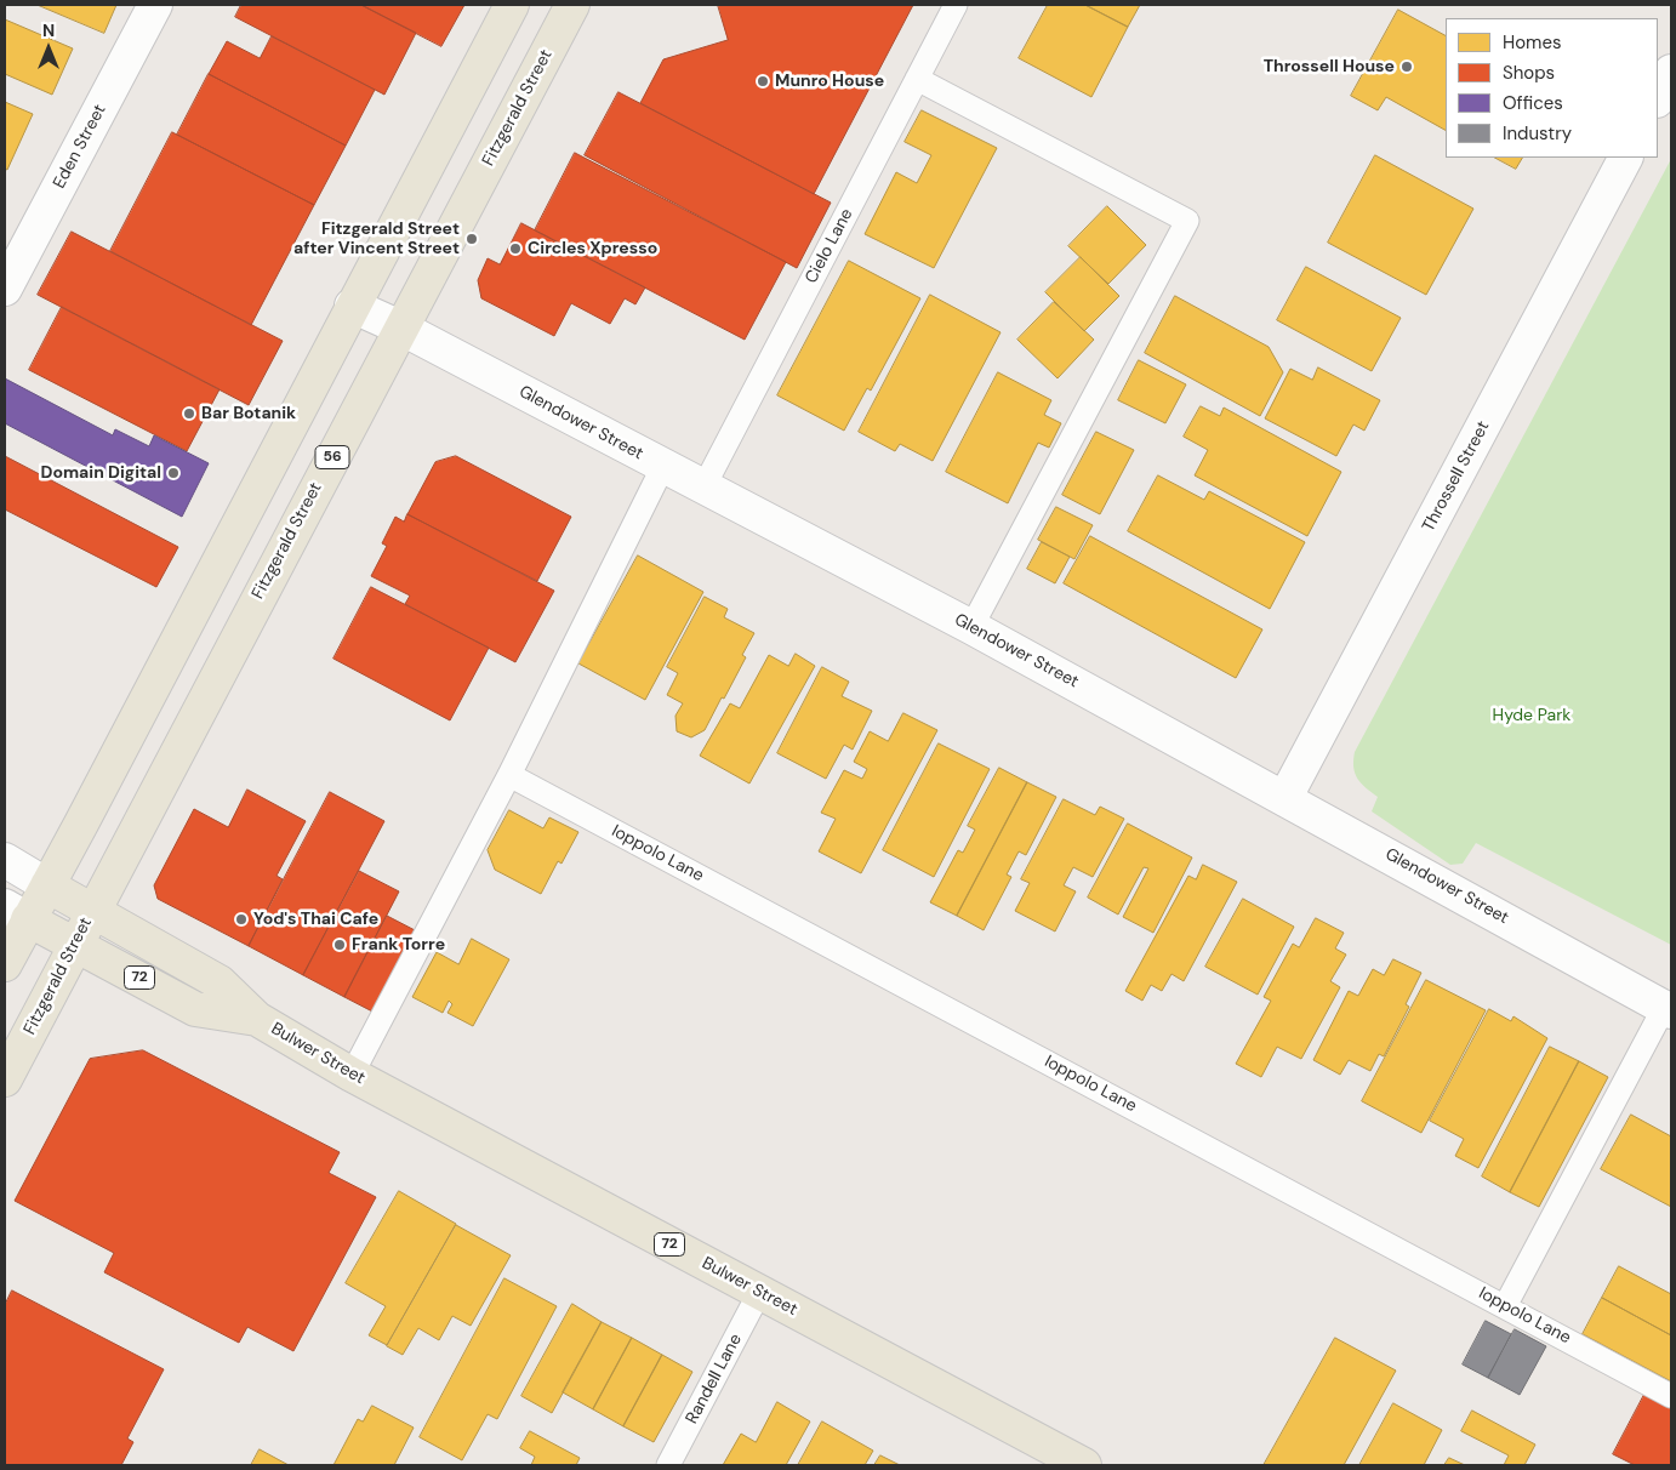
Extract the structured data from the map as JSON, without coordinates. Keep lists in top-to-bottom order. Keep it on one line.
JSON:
{"streets":{"main road":["Fitzgerald Street","56","72","Bulwer Street"],"street":["Eden Street","Glendower Street","Throssell Street"],"lane":["Cielo Lane","Ioppolo Lane","Randell Lane"]},"crossings":[["Fitzgerald Street","Glendower Street"],["Fitzgerald Street","Bulwer Street"],["Cielo Lane","Glendower Street"],["Glendower Street","Throssell Street"],["Bulwer Street","Randell Lane"]],"parks":["Hyde Park"],"places":["Throssell House","Munro House","Fitzgerald Street after Vincent Street","Circles Xpresso","Bar Botanik","Domain Digital","Yod's Thai Cafe","Frank Torre"],"legend":["Homes","Shops","Offices","Industry"],"north":"top"}
